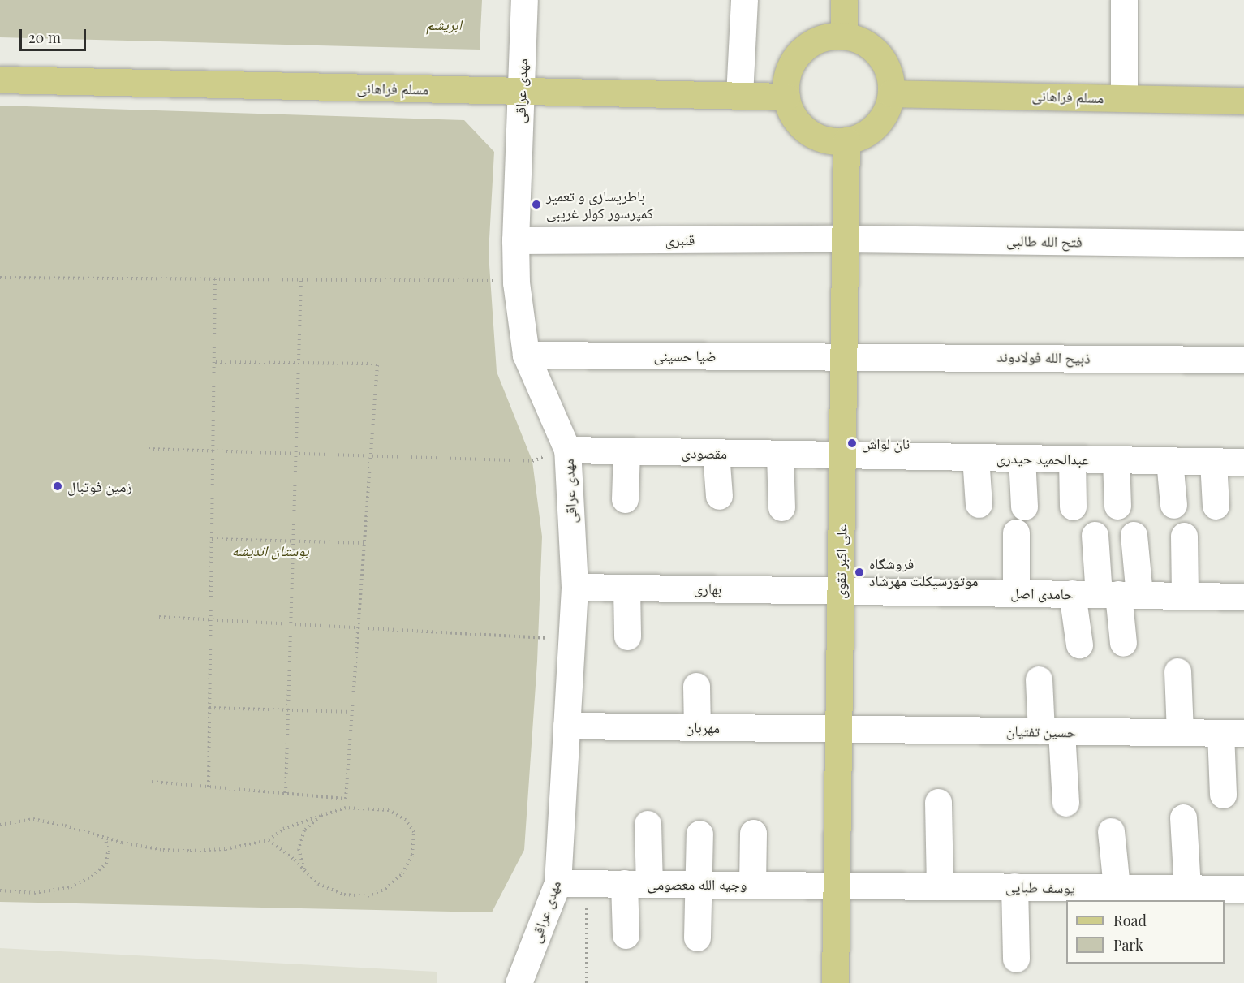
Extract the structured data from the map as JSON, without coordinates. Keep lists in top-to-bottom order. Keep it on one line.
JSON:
{"streets":{"main road":["مسلم فراهانی","علی اکبر تقوی"],"street":["مهدی عراقی","قنبری","فتح الله طالبی","ضیا حسینی","ذبیح الله فولادوند","مقصودی","عبدالحمید حیدری","بهاری","حامدی اصل","مهربان","حسین تفتیان","وجیه الله معصومی","یوسف طبایی"]},"crossings":[["مسلم فراهانی","مهدی عراقی"],["مسلم فراهانی","علی اکبر تقوی"],["مهدی عراقی","قنبری"],["مهدی عراقی","ضیا حسینی"],["مهدی عراقی","مقصودی"],["مهدی عراقی","بهاری"],["مهدی عراقی","مهربان"],["مهدی عراقی","وجیه الله معصومی"],["قنبری","فتح الله طالبی"],["قنبری","علی اکبر تقوی"],["فتح الله طالبی","علی اکبر تقوی"],["ضیا حسینی","ذبیح الله فولادوند"],["ضیا حسینی","علی اکبر تقوی"],["ذبیح الله فولادوند","علی اکبر تقوی"],["مقصودی","عبدالحمید حیدری"],["مقصودی","علی اکبر تقوی"],["عبدالحمید حیدری","علی اکبر تقوی"],["علی اکبر تقوی","بهاری"],["علی اکبر تقوی","حامدی اصل"],["علی اکبر تقوی","مهربان"],["علی اکبر تقوی","حسین تفتیان"],["علی اکبر تقوی","وجیه الله معصومی"],["علی اکبر تقوی","یوسف طبایی"],["بهاری","حامدی اصل"],["مهربان","حسین تفتیان"],["وجیه الله معصومی","یوسف طبایی"]],"parks":["ابریشم","بوستان اندیشه"],"places":["باطریسازی و تعمیر کمپرسور کولر غریبی","نان لواش","زمین فوتبال","فروشگاه موتورسیکلت مهرشاد"],"legend":["Road","Park"],"scale_bar":"20 m"}
